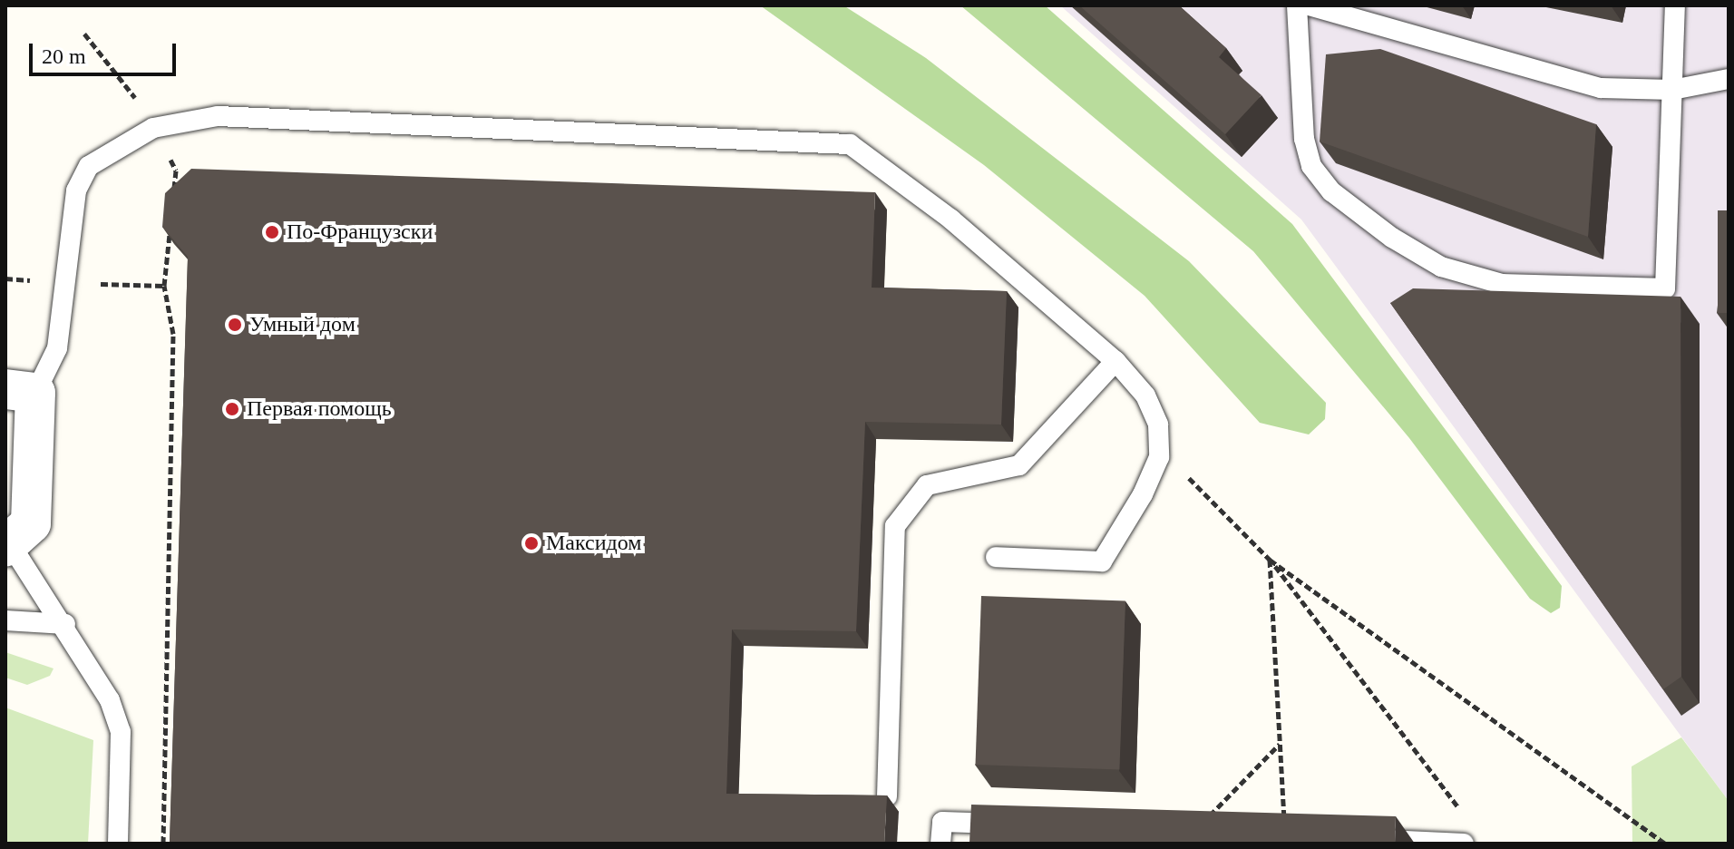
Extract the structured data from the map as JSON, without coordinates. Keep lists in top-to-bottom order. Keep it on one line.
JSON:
{"places":["По-Французски","Умный дом","Первая помощь","Максидом"],"scale_bar":"20 m"}
